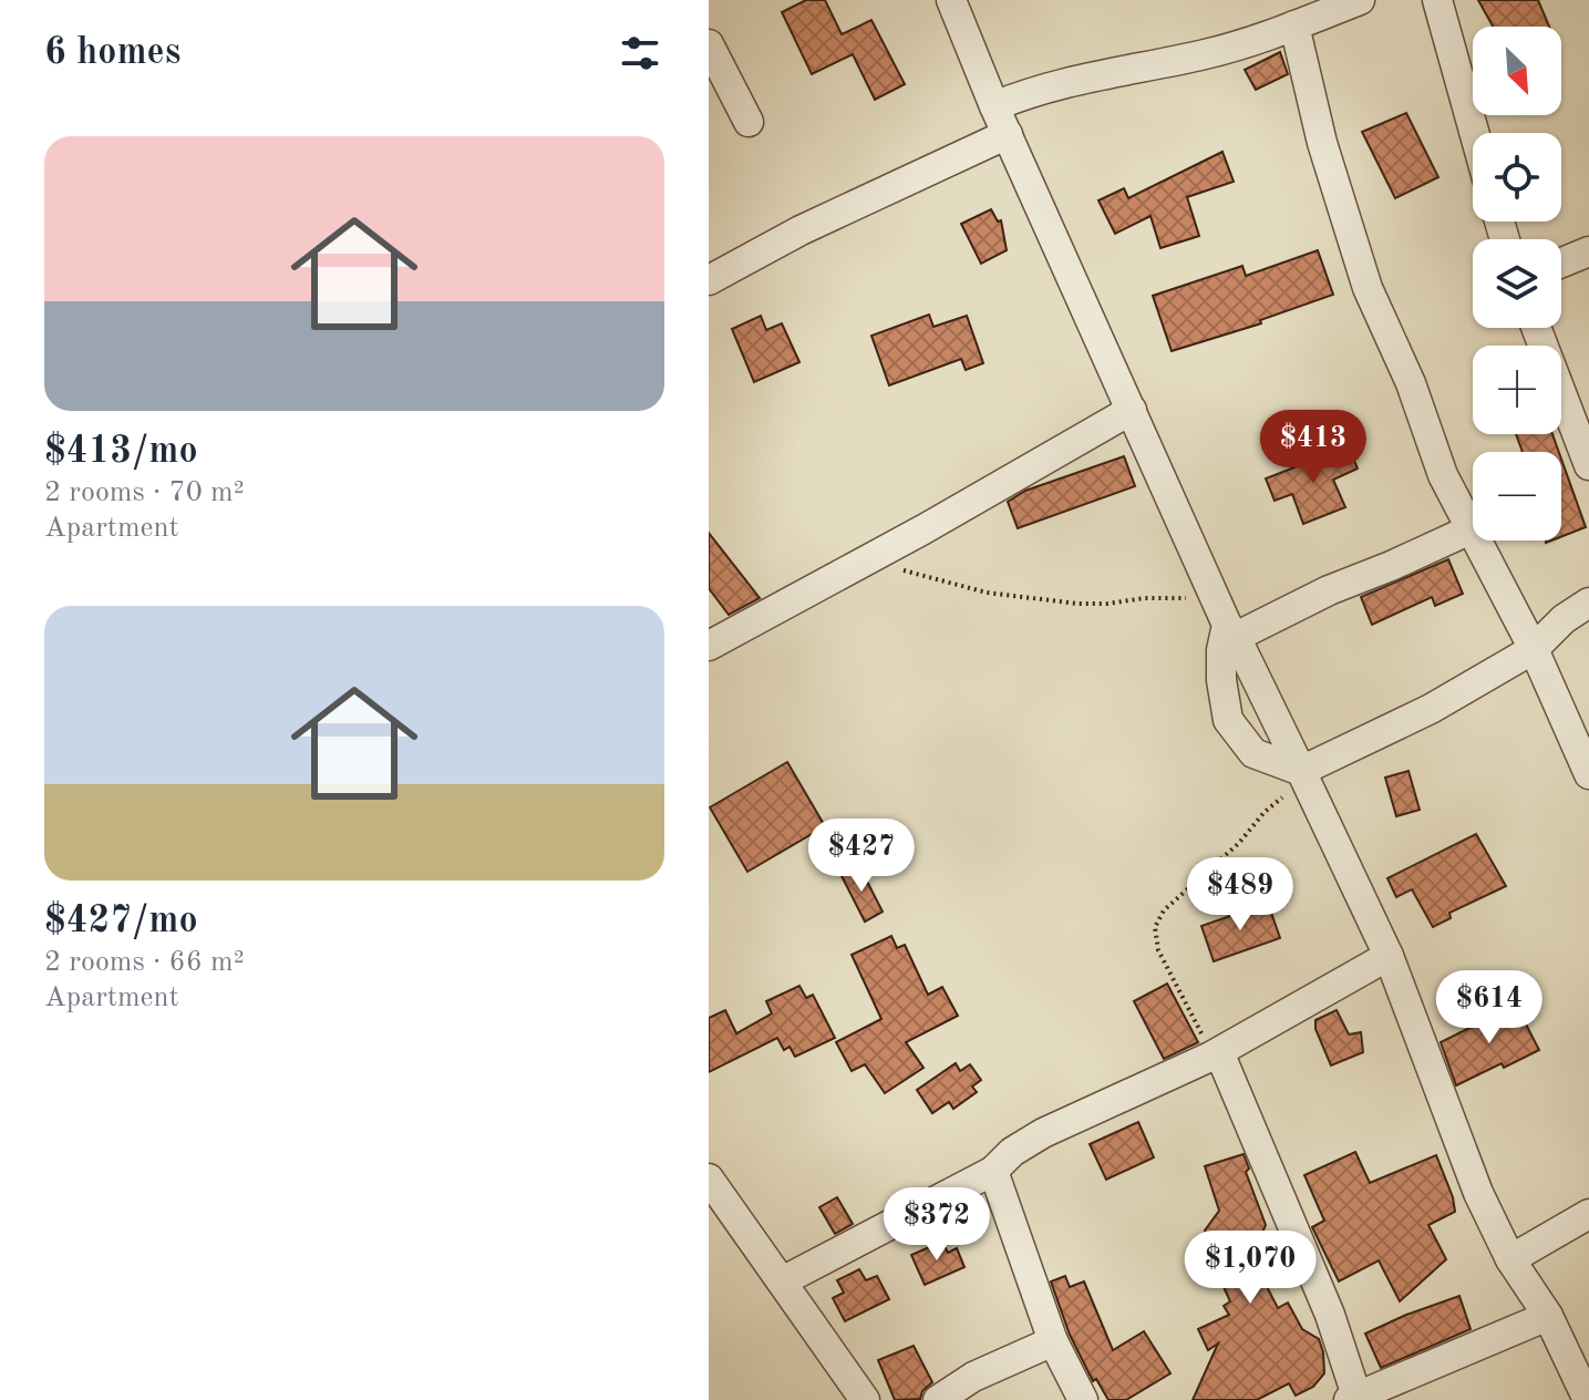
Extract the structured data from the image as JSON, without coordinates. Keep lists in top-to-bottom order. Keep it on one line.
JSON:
{"north":"bottom right","page":{"heading":"6 homes","map_buttons":["+","−"],"list":[{"name":"$413/mo","note":"2 rooms · 70 m² · Apartment"},{"name":"$427/mo","note":"2 rooms · 66 m² · Apartment"}],"price":["$413","$427","$489","$614","$372","$1,070"]}}
